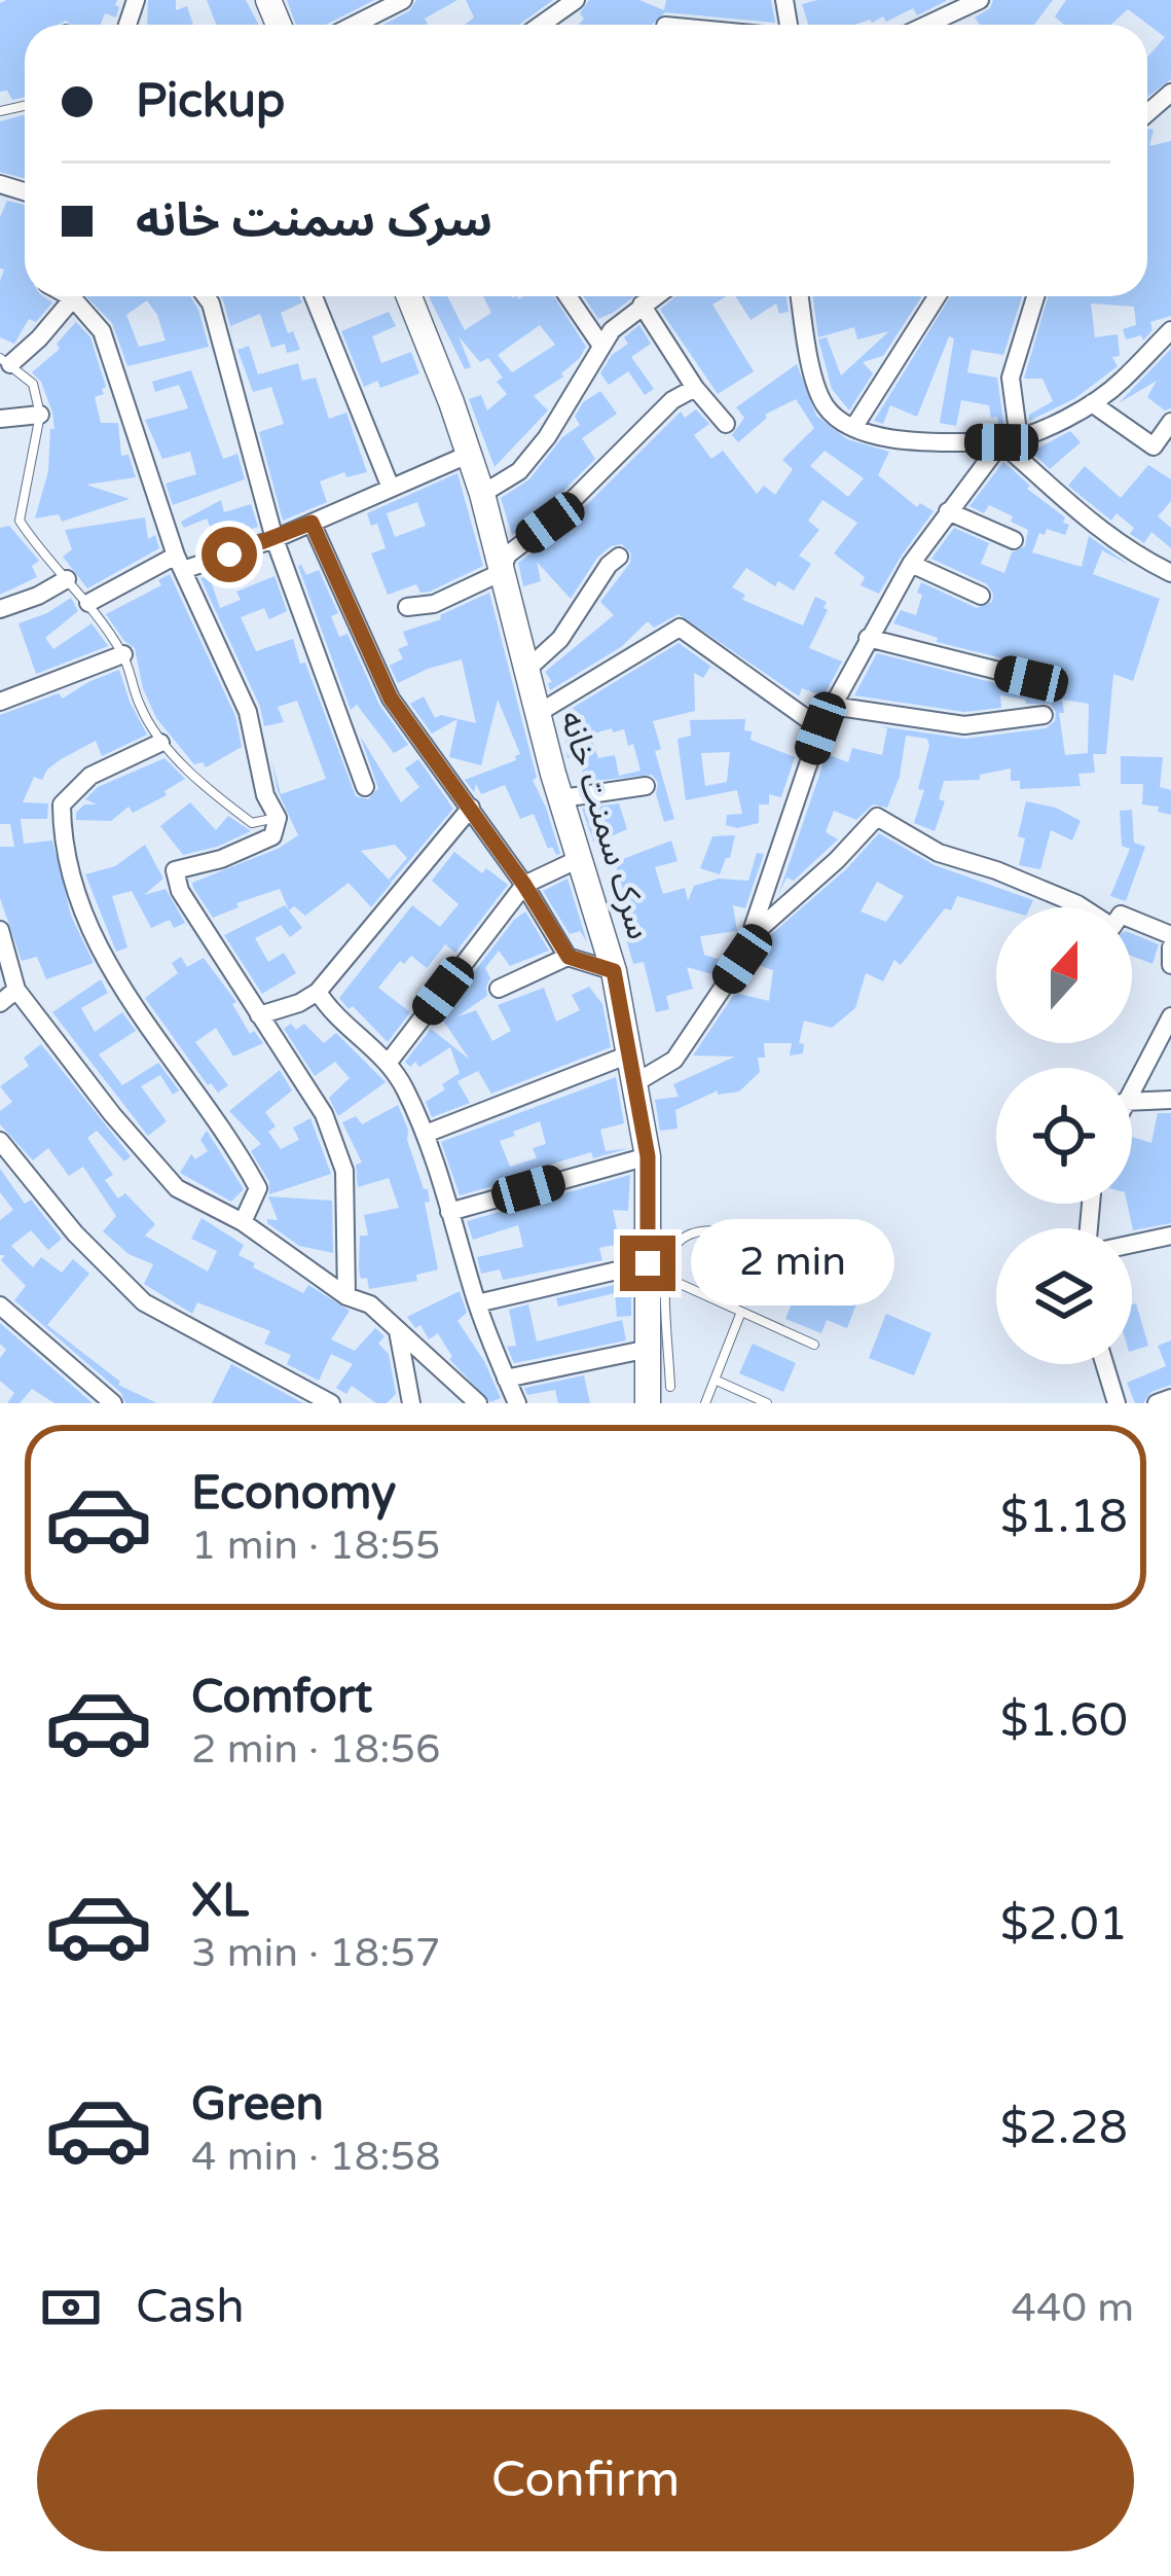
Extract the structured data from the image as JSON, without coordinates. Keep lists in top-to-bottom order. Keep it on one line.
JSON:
{"streets":{"street":["سرک سمنت خانه"]},"north":"top","page":{"banner":["Pickup","سرک سمنت خانه"],"bubble":"2 min","list":[{"name":"Economy","note":"1 min · 18:55","value":"$1.18"},{"name":"Comfort","note":"2 min · 18:56","value":"$1.60"},{"name":"XL","note":"3 min · 18:57","value":"$2.01"},{"name":"Green","note":"4 min · 18:58","value":"$2.28"}],"pay":["Cash","440 m"],"buttons":"Confirm"}}
